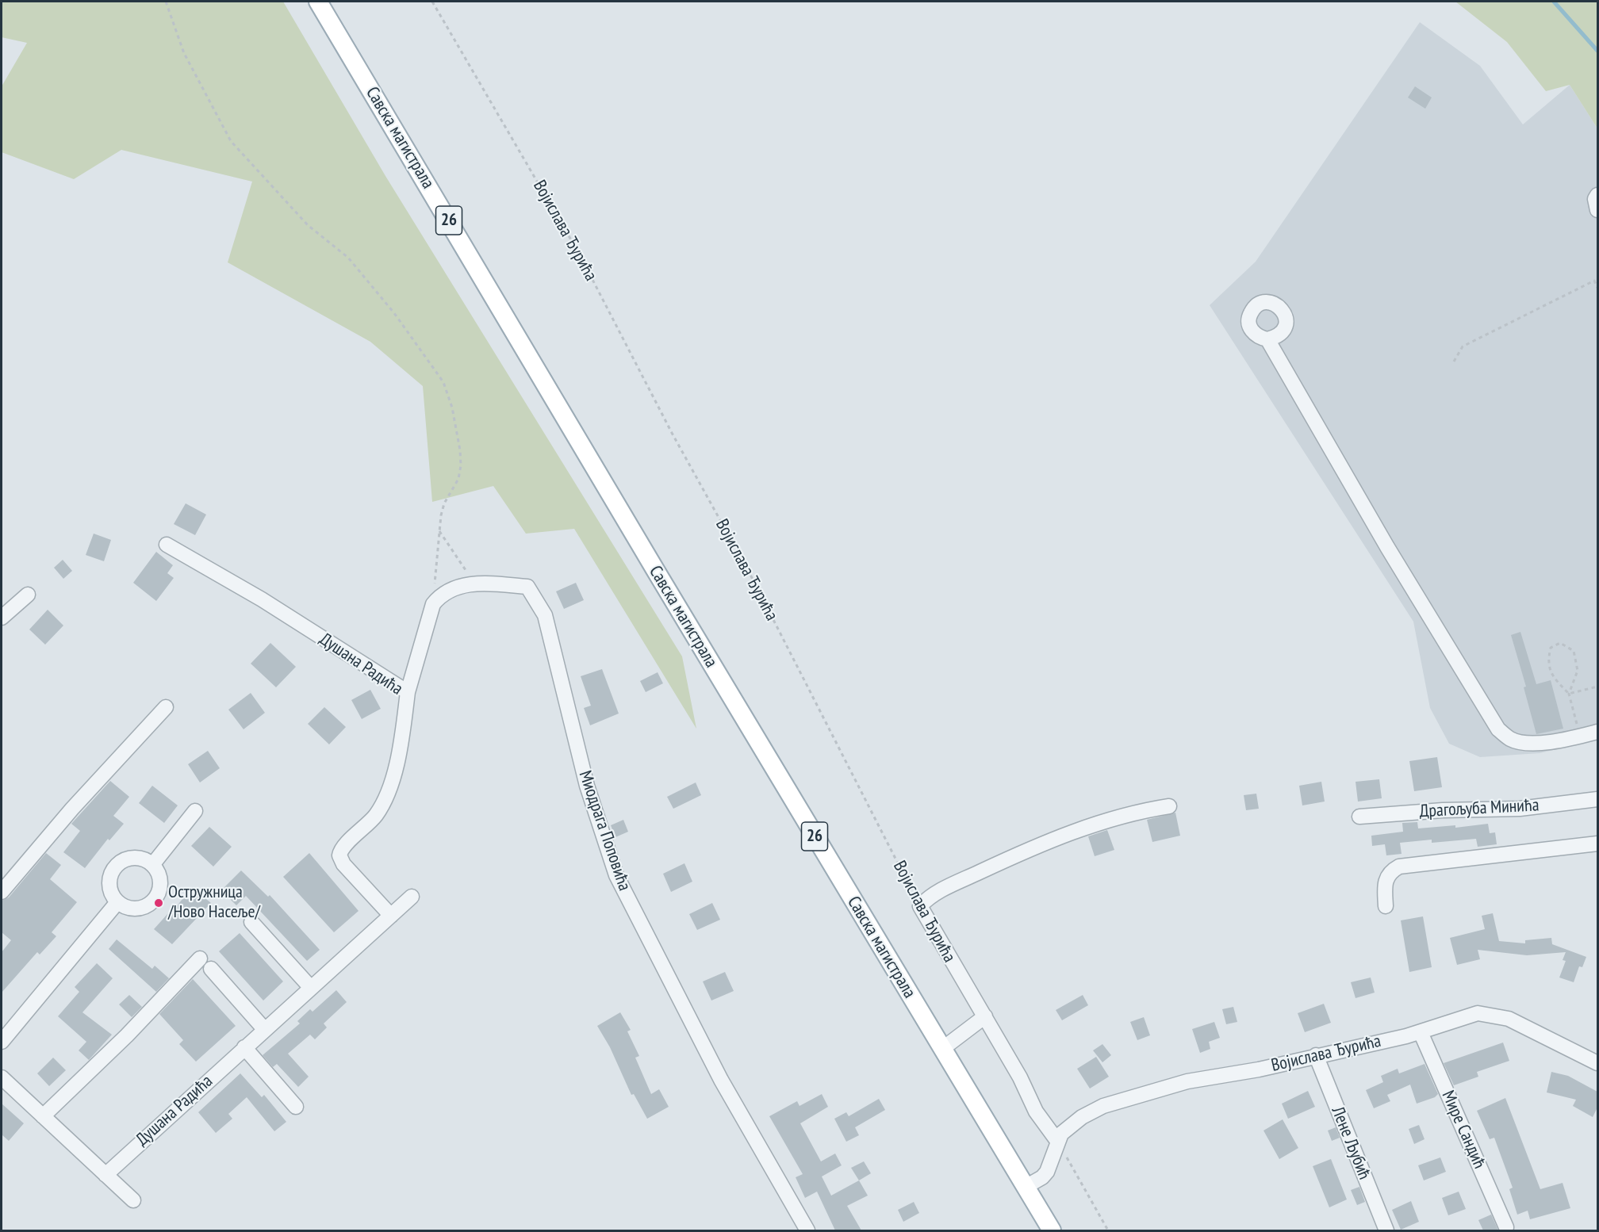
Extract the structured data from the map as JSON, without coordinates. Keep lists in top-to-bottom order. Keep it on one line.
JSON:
{"streets":{"main road":["Савска магистрала","26"],"street":["Војислава Ђурића","Душана Радића","Драгољуба Минића","Миодрага Поповића","Мире Сандић","Лене Љубић"]},"crossings":[["Савска магистрала","Војислава Ђурића"],["Војислава Ђурића","Мире Сандић"],["Војислава Ђурића","Лене Љубић"]],"places":["Остружница /Ново Насеље/"]}
